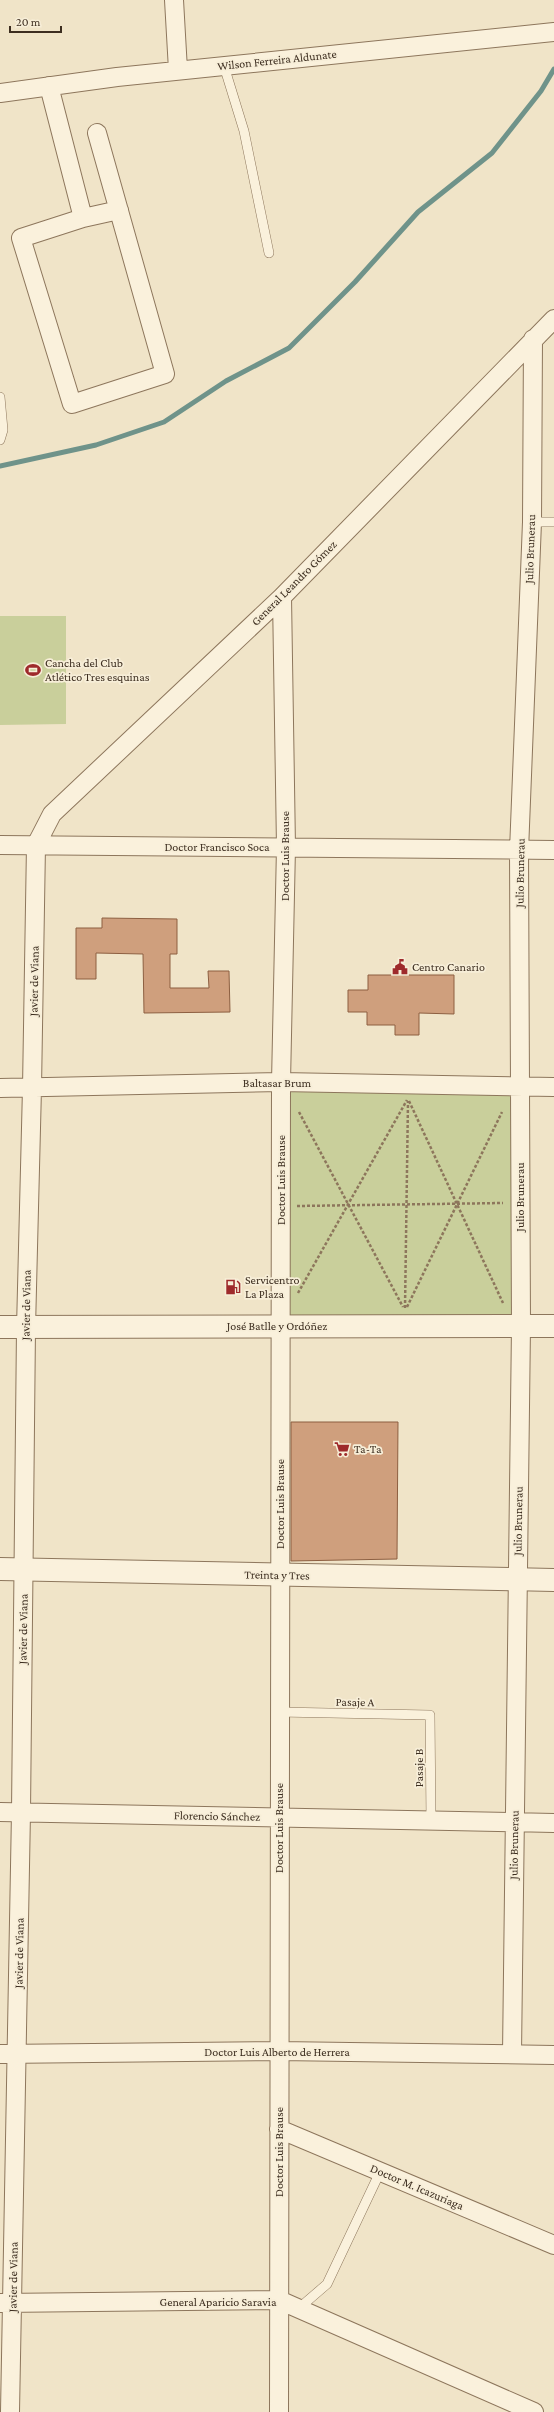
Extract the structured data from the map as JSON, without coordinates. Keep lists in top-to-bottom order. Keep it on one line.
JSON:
{"streets":{"street":["Wilson Ferreira Aldunate","Julio Brunerau","General Leandro Gómez","Doctor Francisco Soca","Doctor Luis Brause","Javier de Viana","Baltasar Brum","José Batlle y Ordóñez","Treinta y Tres","Florencio Sánchez","Doctor Luis Alberto de Herrera","Doctor M. Icazuriaga","General Aparicio Saravia"],"lane":["Pasaje A","Pasaje B"]},"crossings":[["Julio Brunerau","General Leandro Gómez"],["Julio Brunerau","Doctor Francisco Soca"],["Julio Brunerau","Baltasar Brum"],["Julio Brunerau","José Batlle y Ordóñez"],["Julio Brunerau","Treinta y Tres"],["Julio Brunerau","Florencio Sánchez"],["Julio Brunerau","Doctor Luis Alberto de Herrera"],["General Leandro Gómez","Doctor Francisco Soca"],["General Leandro Gómez","Doctor Luis Brause"],["General Leandro Gómez","Javier de Viana"],["Doctor Francisco Soca","Doctor Luis Brause"],["Doctor Francisco Soca","Javier de Viana"],["Doctor Luis Brause","Baltasar Brum"],["Doctor Luis Brause","José Batlle y Ordóñez"],["Doctor Luis Brause","Treinta y Tres"],["Doctor Luis Brause","Pasaje A"],["Doctor Luis Brause","Florencio Sánchez"],["Doctor Luis Brause","Doctor Luis Alberto de Herrera"],["Doctor Luis Brause","Doctor M. Icazuriaga"],["Doctor Luis Brause","General Aparicio Saravia"],["Javier de Viana","Baltasar Brum"],["Javier de Viana","José Batlle y Ordóñez"],["Javier de Viana","Treinta y Tres"],["Javier de Viana","Florencio Sánchez"],["Javier de Viana","Doctor Luis Alberto de Herrera"],["Javier de Viana","General Aparicio Saravia"],["Pasaje A","Pasaje B"],["Pasaje B","Florencio Sánchez"]],"places":{"sports":["Cancha del Club Atlético Tres esquinas"],"public building":["Centro Canario"],"fuel station":["Servicentro La Plaza"],"supermarket":["Ta-Ta"]},"scale_bar":"20 m"}
